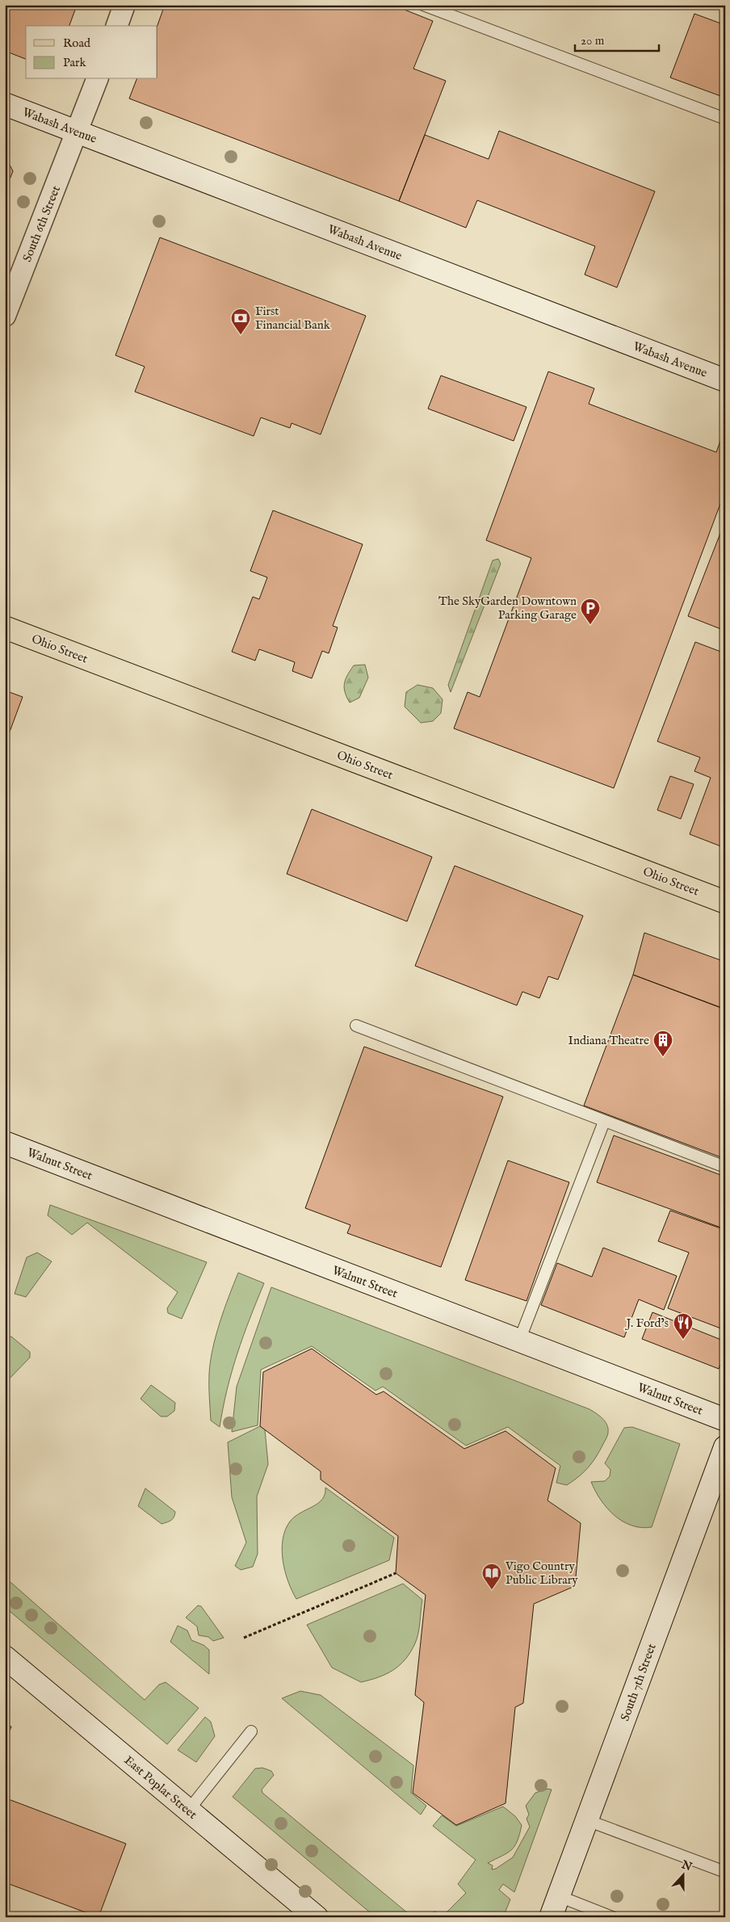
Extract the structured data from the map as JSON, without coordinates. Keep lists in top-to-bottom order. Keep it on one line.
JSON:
{"streets":{"main road":["Ohio Street"],"street":["Wabash Avenue","South 6th Street","Walnut Street","South 7th Street","East Poplar Street"]},"crossings":[["Wabash Avenue","South 6th Street"]],"places":{"bank":["First Financial Bank"],"parking":["The SkyGarden Downtown Parking Garage"],"building":["Indiana Theatre"],"restaurant":["J. Ford’s"],"library":["Vigo Country Public Library"]},"legend":["Road","Park"],"scale_bar":"20 m","north":"top"}
